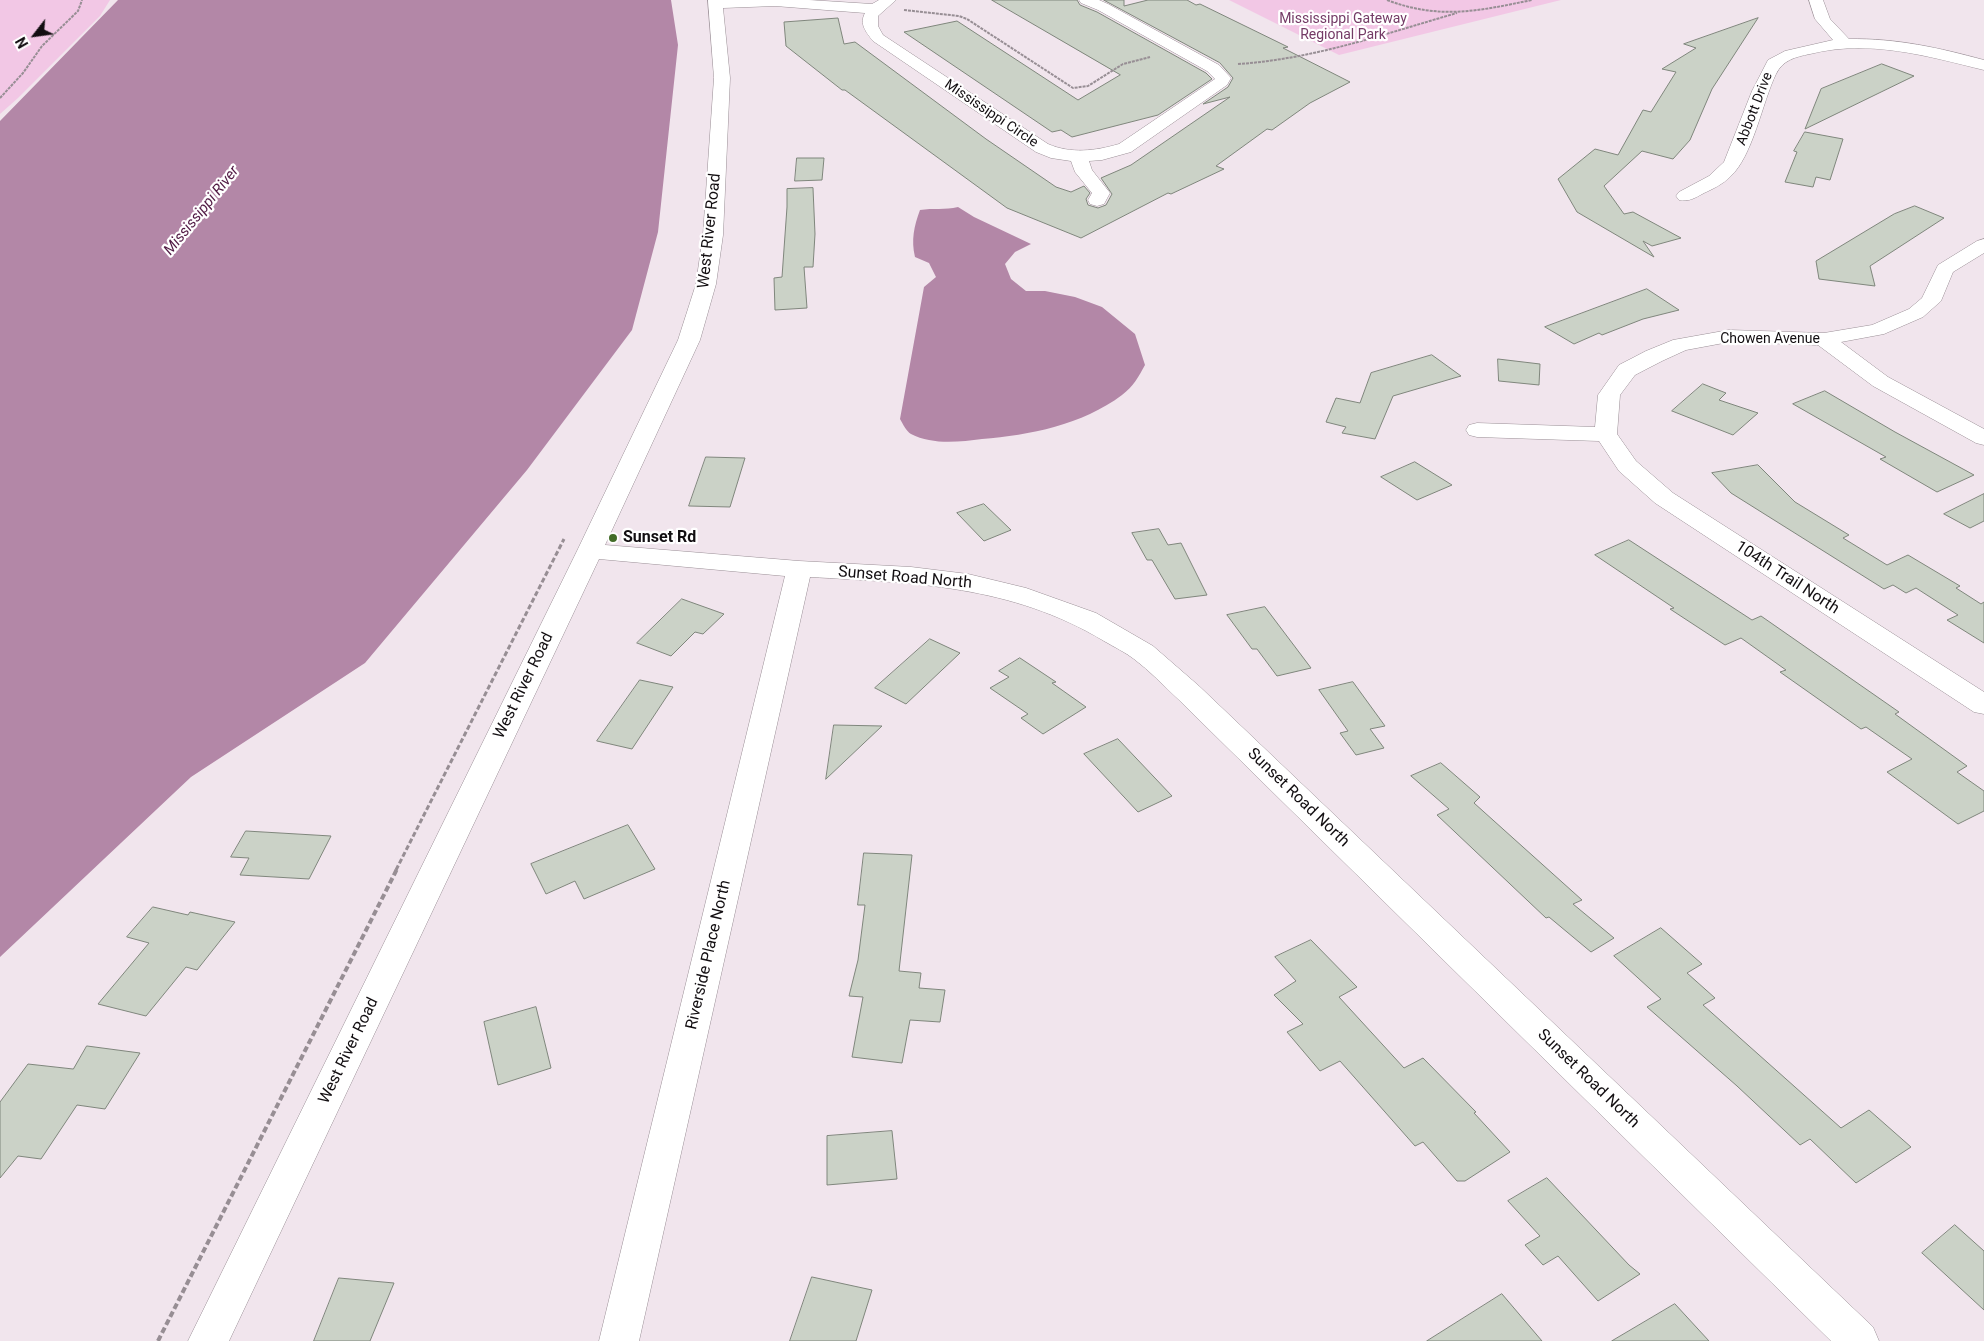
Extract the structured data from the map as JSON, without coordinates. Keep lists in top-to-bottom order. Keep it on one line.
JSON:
{"streets":{"street":["Abbott Drive","Mississippi Circle","West River Road","Chowen Avenue","Sunset Road North","104th Trail North","Riverside Place North"]},"crossings":[["West River Road","Sunset Road North"],["Chowen Avenue","104th Trail North"],["Sunset Road North","Riverside Place North"]],"water":["Mississippi River"],"parks":["Mississippi Gateway Regional Park"],"places":["Sunset Rd"],"north":"bottom left"}
